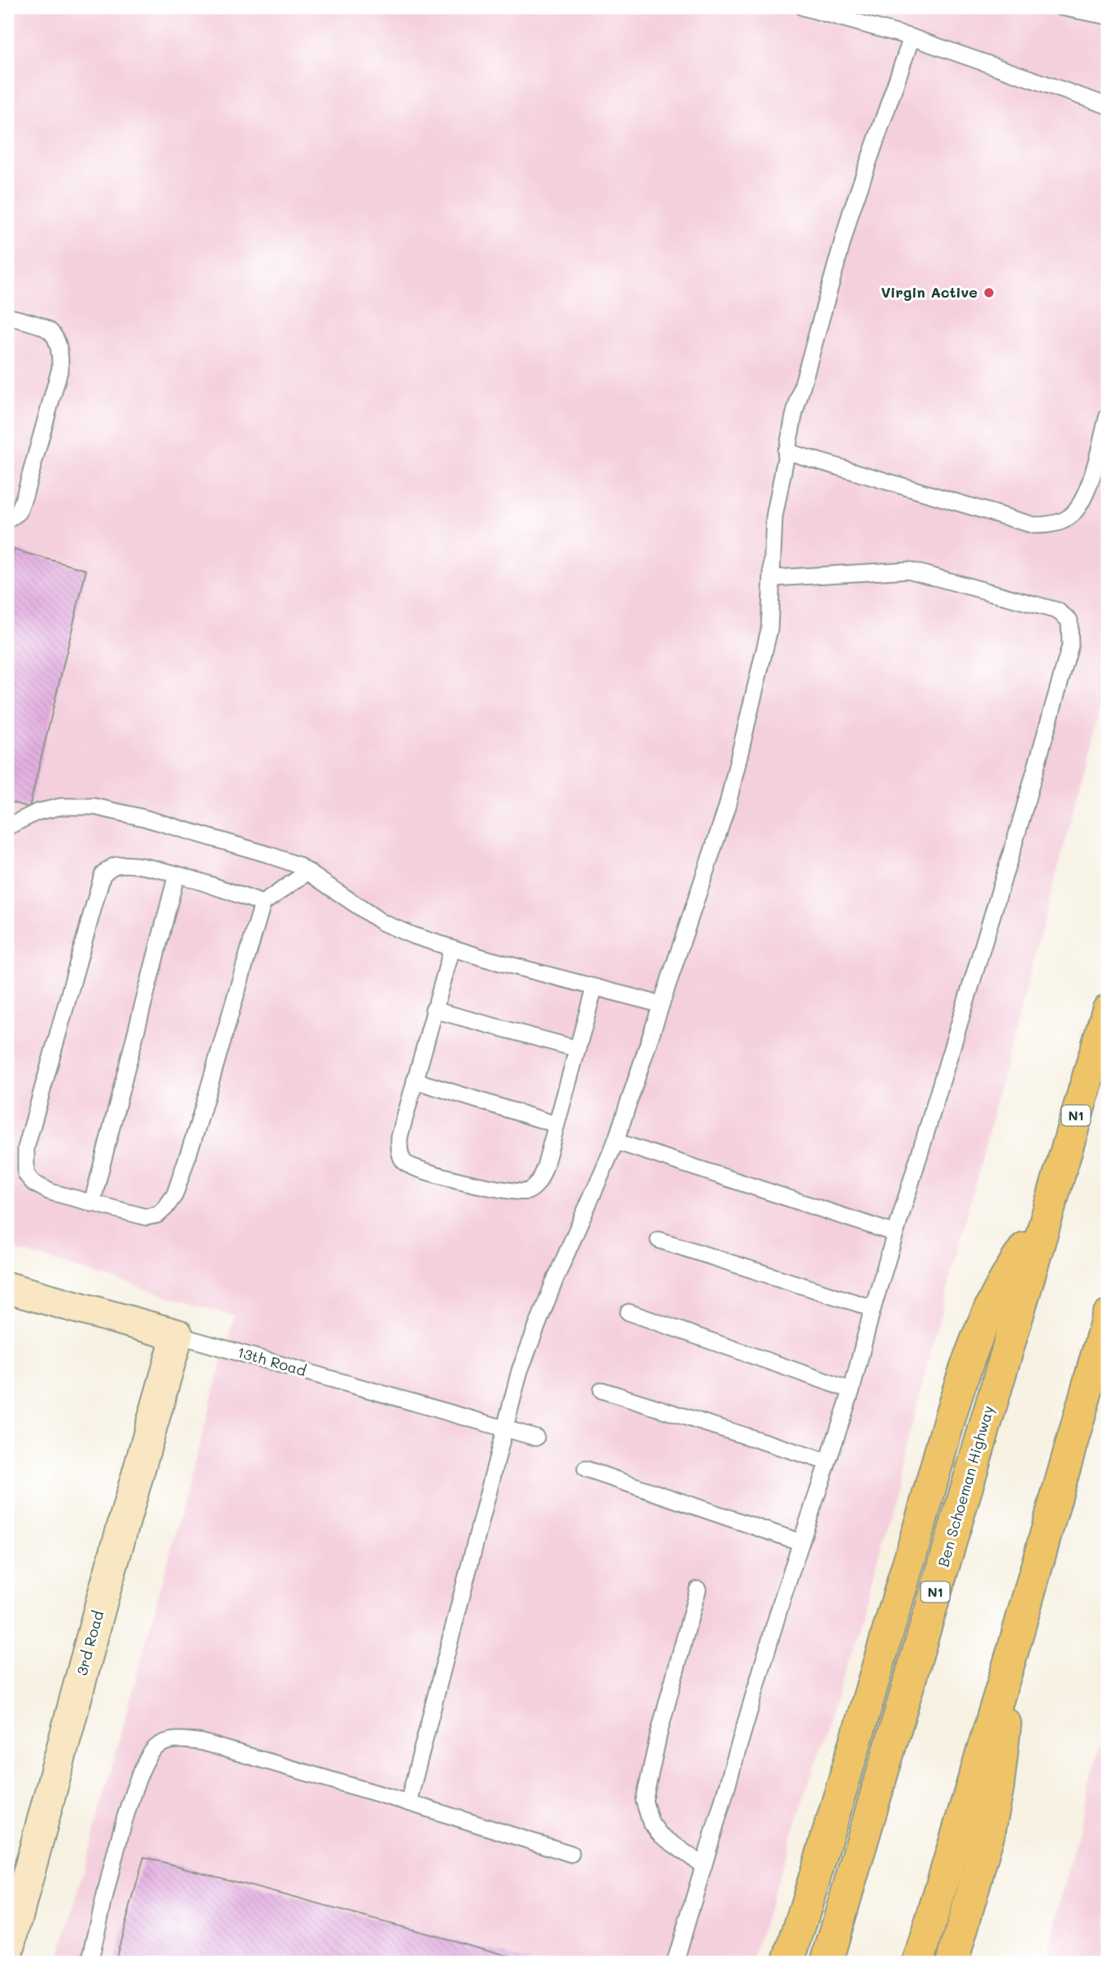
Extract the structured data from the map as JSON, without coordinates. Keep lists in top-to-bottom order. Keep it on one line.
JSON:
{"streets":{"highway":["N1","Ben Schoeman Highway"],"street":["13th Road","3rd Road"]},"crossings":[["13th Road","3rd Road"]],"places":["Virgin Active"]}
